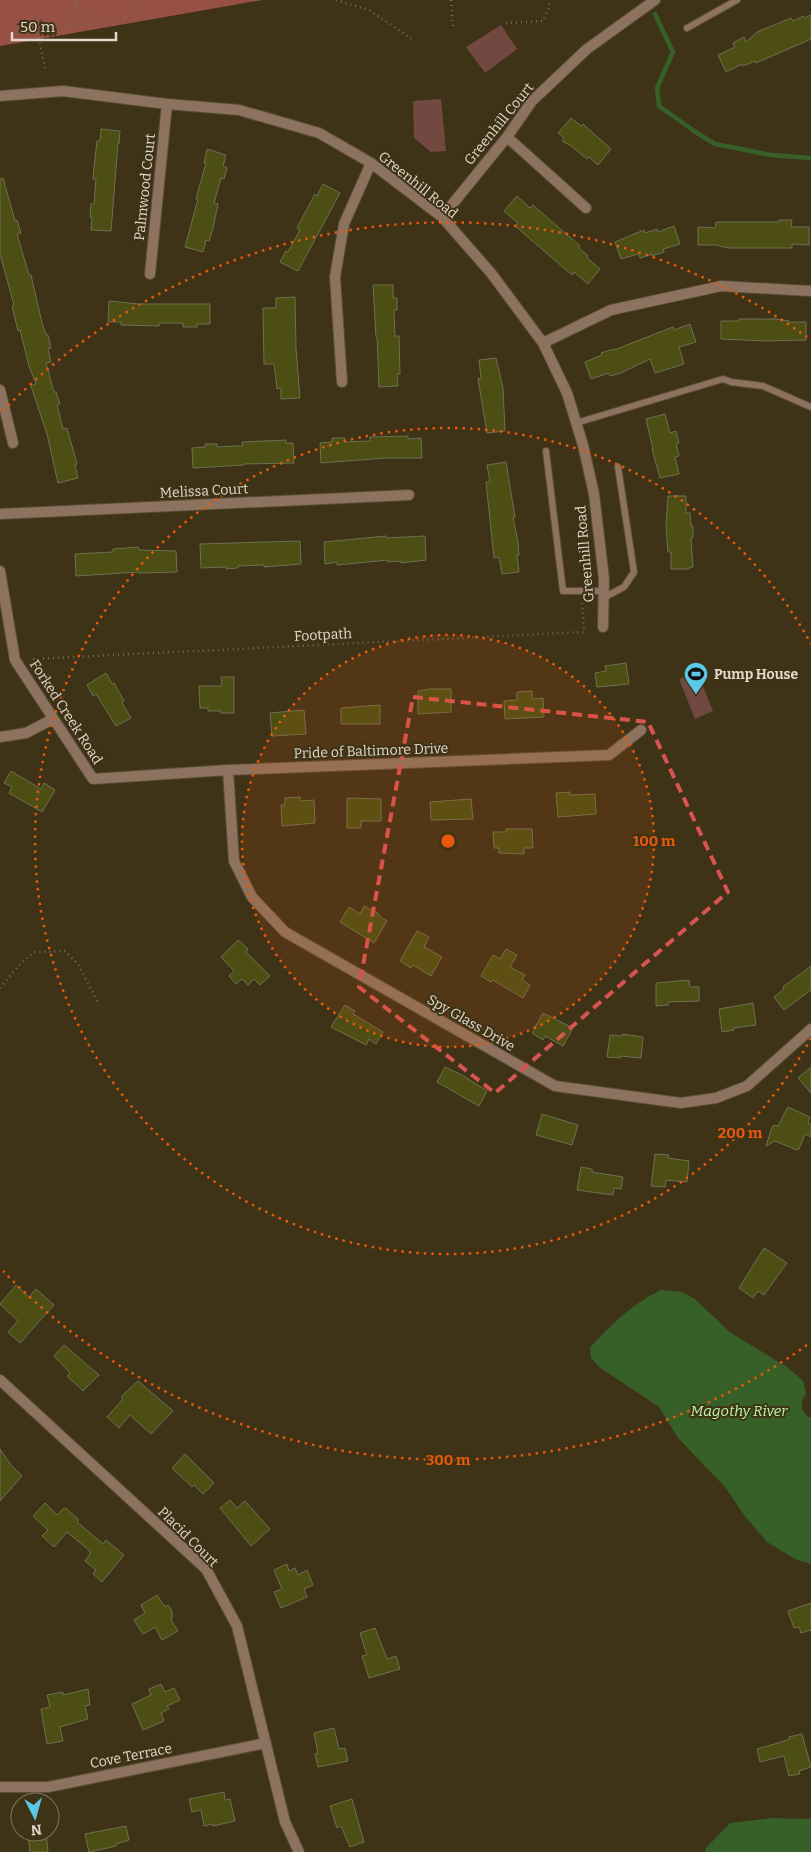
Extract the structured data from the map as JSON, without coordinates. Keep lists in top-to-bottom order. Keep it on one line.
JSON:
{"streets":{"street":["Greenhill Court","Greenhill Road","Palmwood Court","Melissa Court","Forked Creek Road","Pride of Baltimore Drive","Spy Glass Drive","Placid Court","Cove Terrace"],"path":["Footpath"]},"crossings":[["Greenhill Court","Greenhill Road"],["Greenhill Road","Palmwood Court"],["Forked Creek Road","Pride of Baltimore Drive"],["Pride of Baltimore Drive","Spy Glass Drive"],["Placid Court","Cove Terrace"]],"water":["Magothy River"],"places":{"sports":["Pump House"]},"scale_bar":"50 m","north":"bottom","rings":["100 m","200 m","300 m"]}
